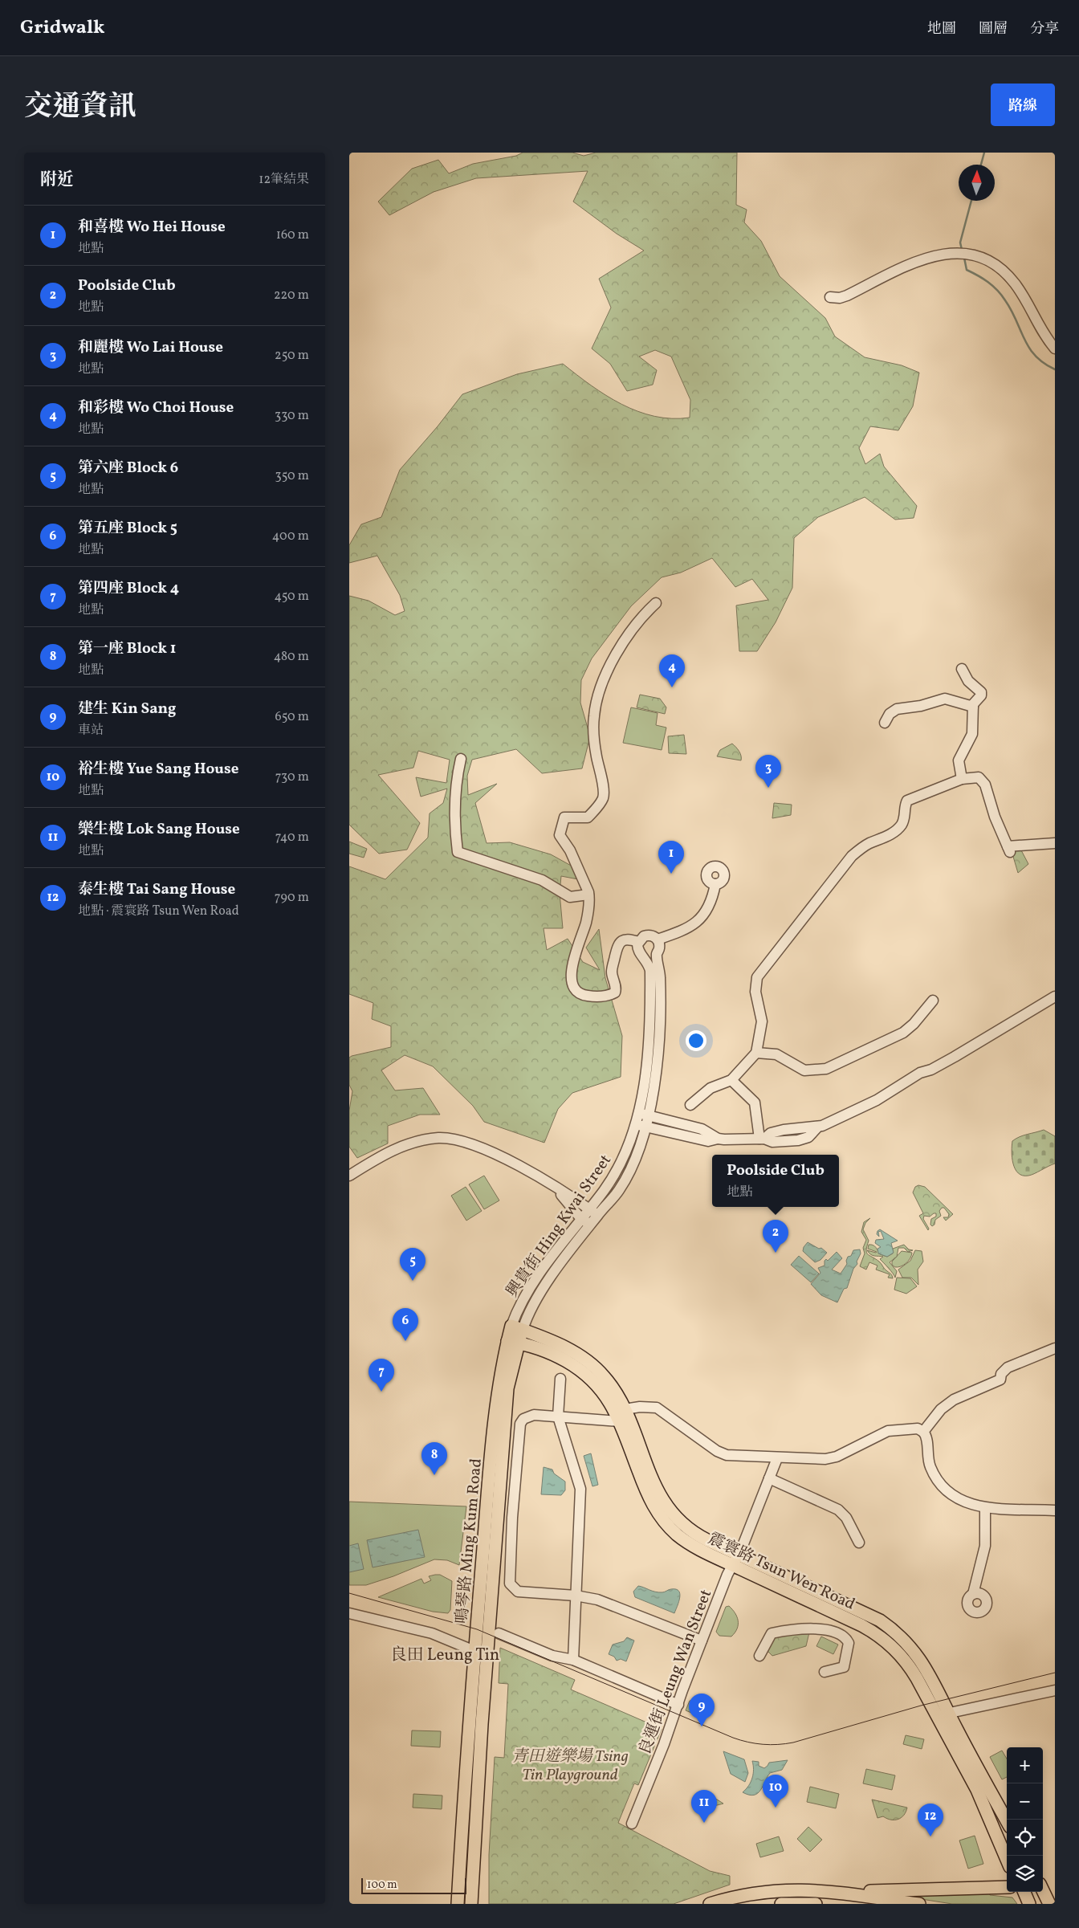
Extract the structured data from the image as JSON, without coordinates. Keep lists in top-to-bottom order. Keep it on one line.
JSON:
{"streets":{"main road":["鳴琴路 Ming Kum Road","震寰路 Tsun Wen Road"],"street":["興貴街 Hing Kwai Street","良運街 Leung Wan Street"]},"crossings":[["興貴街 Hing Kwai Street","鳴琴路 Ming Kum Road"],["興貴街 Hing Kwai Street","震寰路 Tsun Wen Road"],["鳴琴路 Ming Kum Road","震寰路 Tsun Wen Road"],["震寰路 Tsun Wen Road","良運街 Leung Wan Street"]],"districts":["良田 Leung Tin"],"parks":["青田遊樂場 Tsing Tin Playground"],"scale_bar":"100 m","north":"top","page":{"header":"Gridwalk","nav":["地圖","圖層","分享"],"title":"交通資訊","buttons":"路線","heading":["附近","12筆結果"],"list":[{"mark":"1","name":"和喜樓 Wo Hei House","note":"地點","value":"160 m"},{"mark":"2","name":"Poolside Club","note":"地點","value":"220 m"},{"mark":"3","name":"和麗樓 Wo Lai House","note":"地點","value":"250 m"},{"mark":"4","name":"和彩樓 Wo Choi House","note":"地點","value":"330 m"},{"mark":"5","name":"第六座 Block 6","note":"地點","value":"350 m"},{"mark":"6","name":"第五座 Block 5","note":"地點","value":"400 m"},{"mark":"7","name":"第四座 Block 4","note":"地點","value":"450 m"},{"mark":"8","name":"第一座 Block 1","note":"地點","value":"480 m"},{"mark":"9","name":"建生 Kin Sang","note":"車站","value":"650 m"},{"mark":"10","name":"裕生樓 Yue Sang House","note":"地點","value":"730 m"},{"mark":"11","name":"樂生樓 Lok Sang House","note":"地點","value":"740 m"},{"mark":"12","name":"泰生樓 Tai Sang House","note":"地點 · 震寰路 Tsun Wen Road","value":"790 m"}],"pins":["4","3","1","2","5","6","7","8","9","10","11","12"],"popup":["Poolside Club","地點"],"map_buttons":["+","−"],"scale":"100 m"}}
